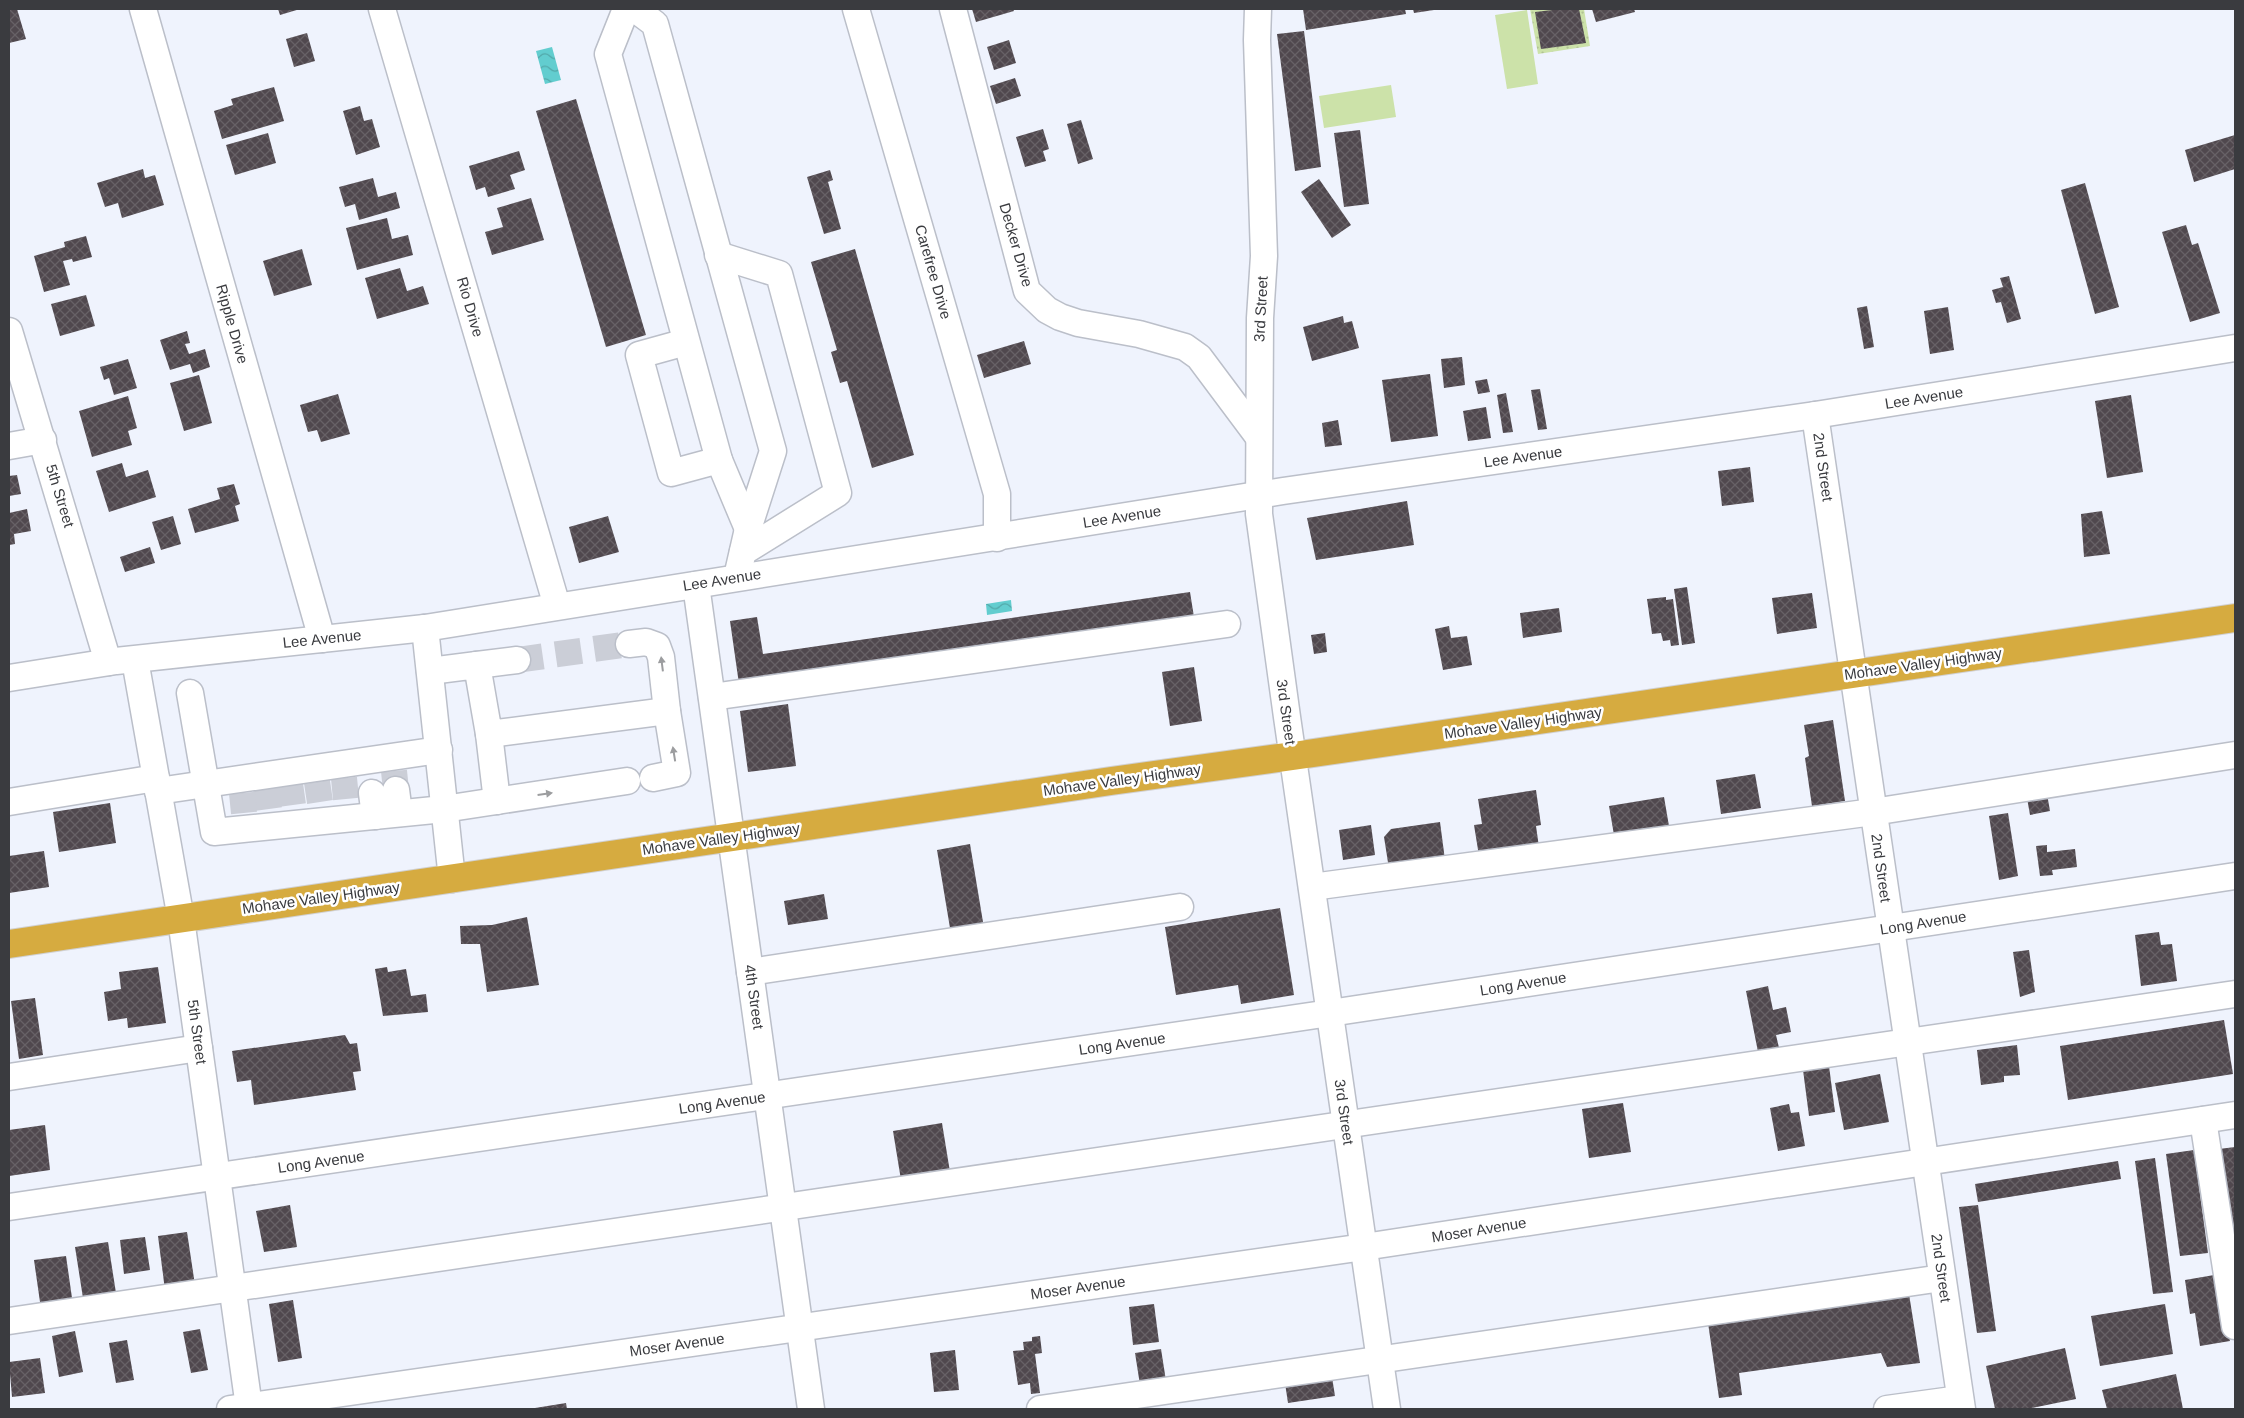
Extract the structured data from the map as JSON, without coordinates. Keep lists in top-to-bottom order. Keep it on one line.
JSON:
{"streets":{"highway":["Mohave Valley Highway"],"street":["Decker Drive","Carefree Drive","Rio Drive","3rd Street","Ripple Drive","Lee Avenue","2nd Street","5th Street","Long Avenue","4th Street","Moser Avenue"]},"crossings":[["Decker Drive","3rd Street"],["Carefree Drive","Lee Avenue"],["Rio Drive","Lee Avenue"],["3rd Street","Lee Avenue"],["3rd Street","Mohave Valley Highway"],["3rd Street","Long Avenue"],["3rd Street","Moser Avenue"],["Ripple Drive","Lee Avenue"],["Lee Avenue","2nd Street"],["Lee Avenue","5th Street"],["Lee Avenue","4th Street"],["2nd Street","Mohave Valley Highway"],["2nd Street","Long Avenue"],["2nd Street","Moser Avenue"],["5th Street","Mohave Valley Highway"],["5th Street","Long Avenue"],["5th Street","Moser Avenue"],["Mohave Valley Highway","4th Street"],["Long Avenue","4th Street"],["4th Street","Moser Avenue"]]}
